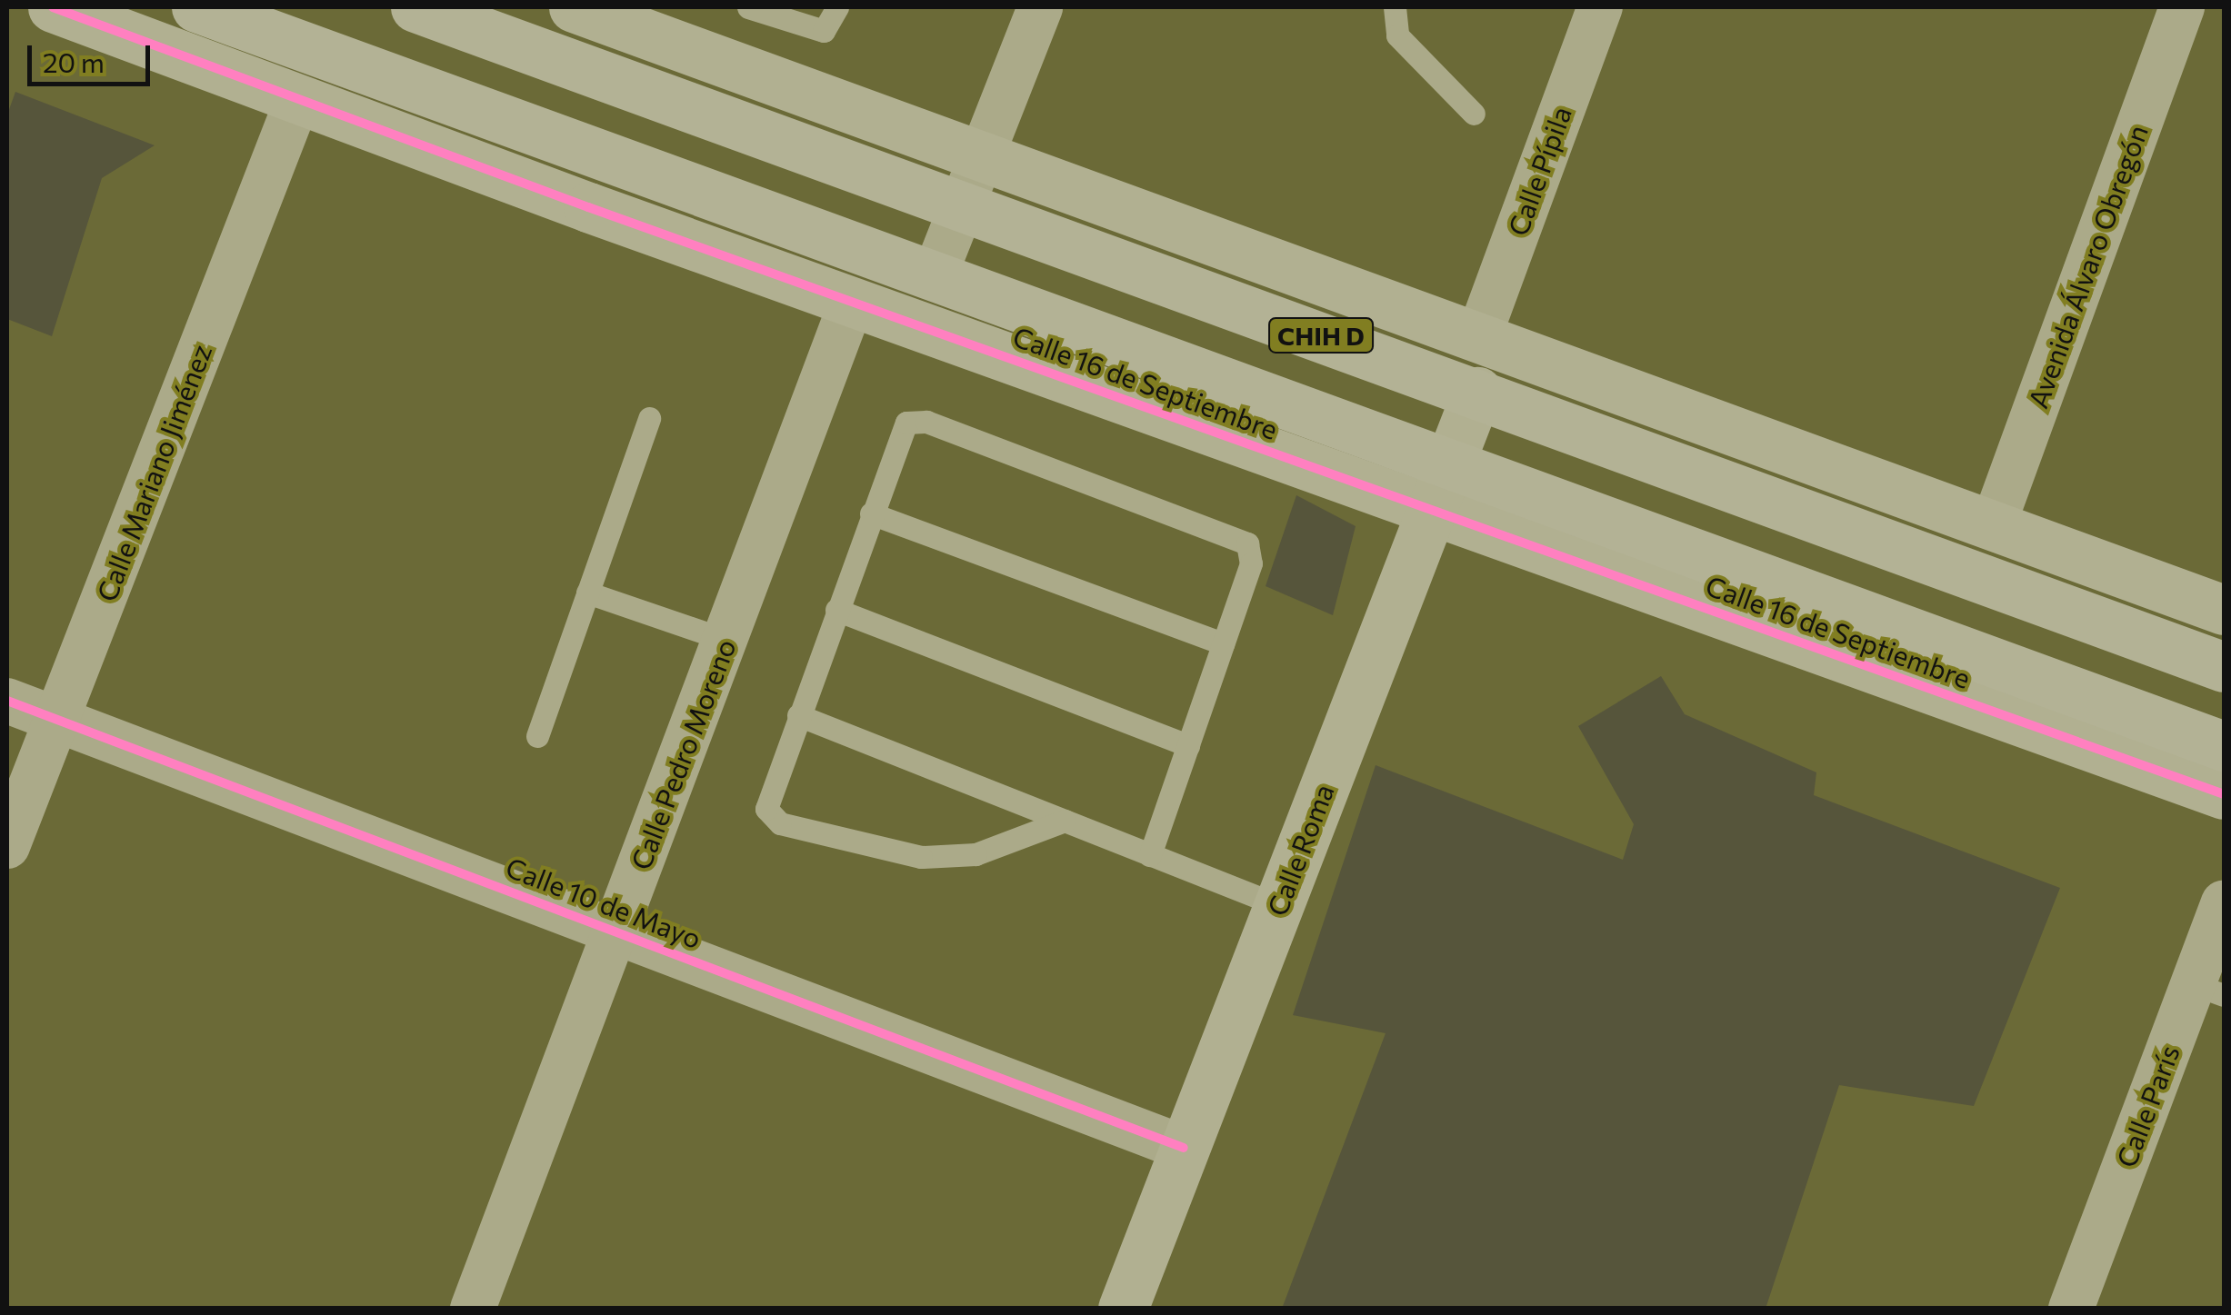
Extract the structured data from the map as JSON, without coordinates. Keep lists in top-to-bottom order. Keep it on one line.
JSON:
{"streets":{"main road":["CHIH D","Calle 16 de Septiembre"],"street":["Calle Pípila","Avenida Álvaro Obregón","Calle Mariano Jiménez","Calle Pedro Moreno","Calle Roma","Calle 10 de Mayo","Calle París"]},"crossings":[["CHIH D","Calle Roma"],["Calle 16 de Septiembre","Calle Mariano Jiménez"],["Calle 16 de Septiembre","Calle Pedro Moreno"],["Calle 16 de Septiembre","Calle Roma"],["Calle Mariano Jiménez","Calle 10 de Mayo"],["Calle Pedro Moreno","Calle 10 de Mayo"],["Calle Roma","Calle 10 de Mayo"]],"scale_bar":"20 m"}
